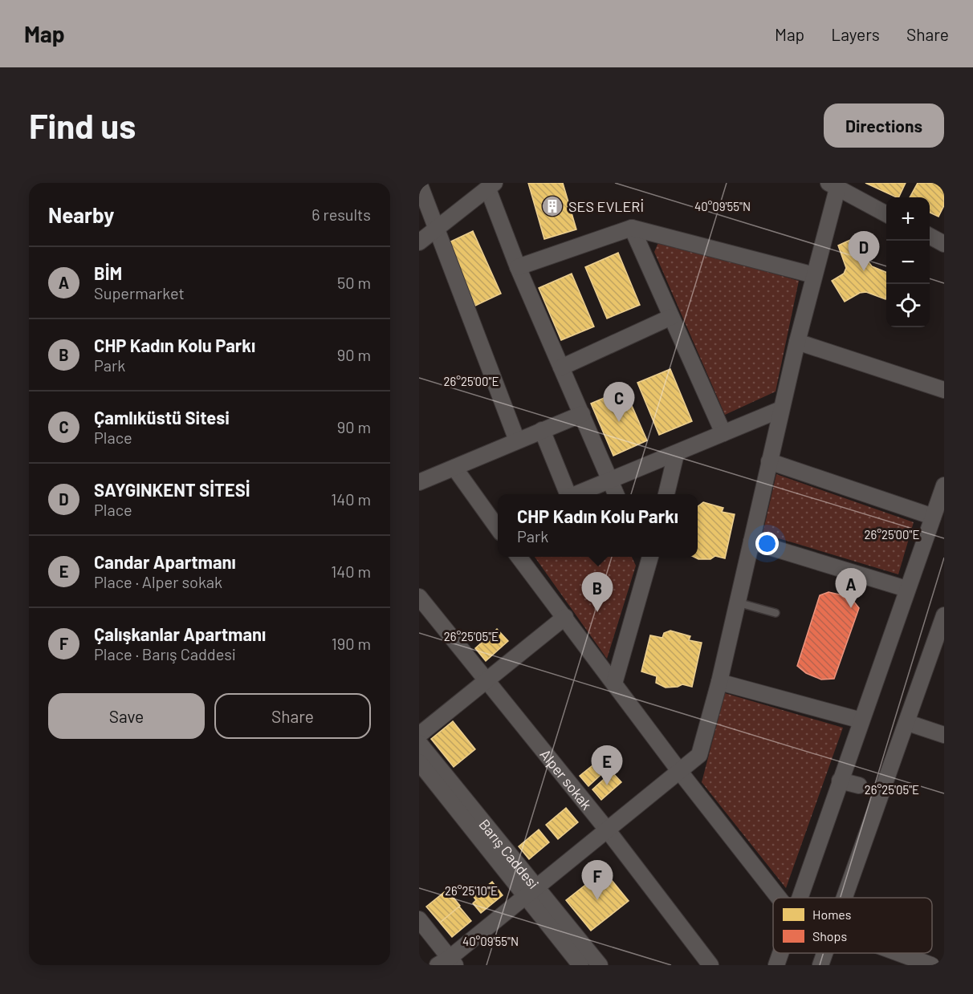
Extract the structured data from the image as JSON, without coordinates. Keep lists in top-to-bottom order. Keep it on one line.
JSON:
{"streets":{"street":["Alper sokak","Barış Caddesi"]},"places":{"building":["SES EVLERİ"]},"legend":["Homes","Shops"],"page":{"header":"Map","nav":["Map","Layers","Share"],"buttons":["Directions",["Save","Share"]],"title":"Find us","heading":["Nearby","6 results"],"map_buttons":["+","−"],"pins":["D","C","A","B","E","F"],"list":[{"mark":"A","name":"BİM","note":"Supermarket","value":"50 m"},{"mark":"B","name":"CHP Kadın Kolu Parkı","note":"Park","value":"90 m"},{"mark":"C","name":"Çamlıküstü Sitesi","note":"Place","value":"90 m"},{"mark":"D","name":"SAYGINKENT SİTESİ","note":"Place","value":"140 m"},{"mark":"E","name":"Candar Apartmanı","note":"Place · Alper sokak","value":"140 m"},{"mark":"F","name":"Çalışkanlar Apartmanı","note":"Place · Barış Caddesi","value":"190 m"}],"popup":["CHP Kadın Kolu Parkı","Park"]},"coordinates":["40°09'55\"N","26°25'00\"E","26°25'05\"E","26°25'10\"E"]}
